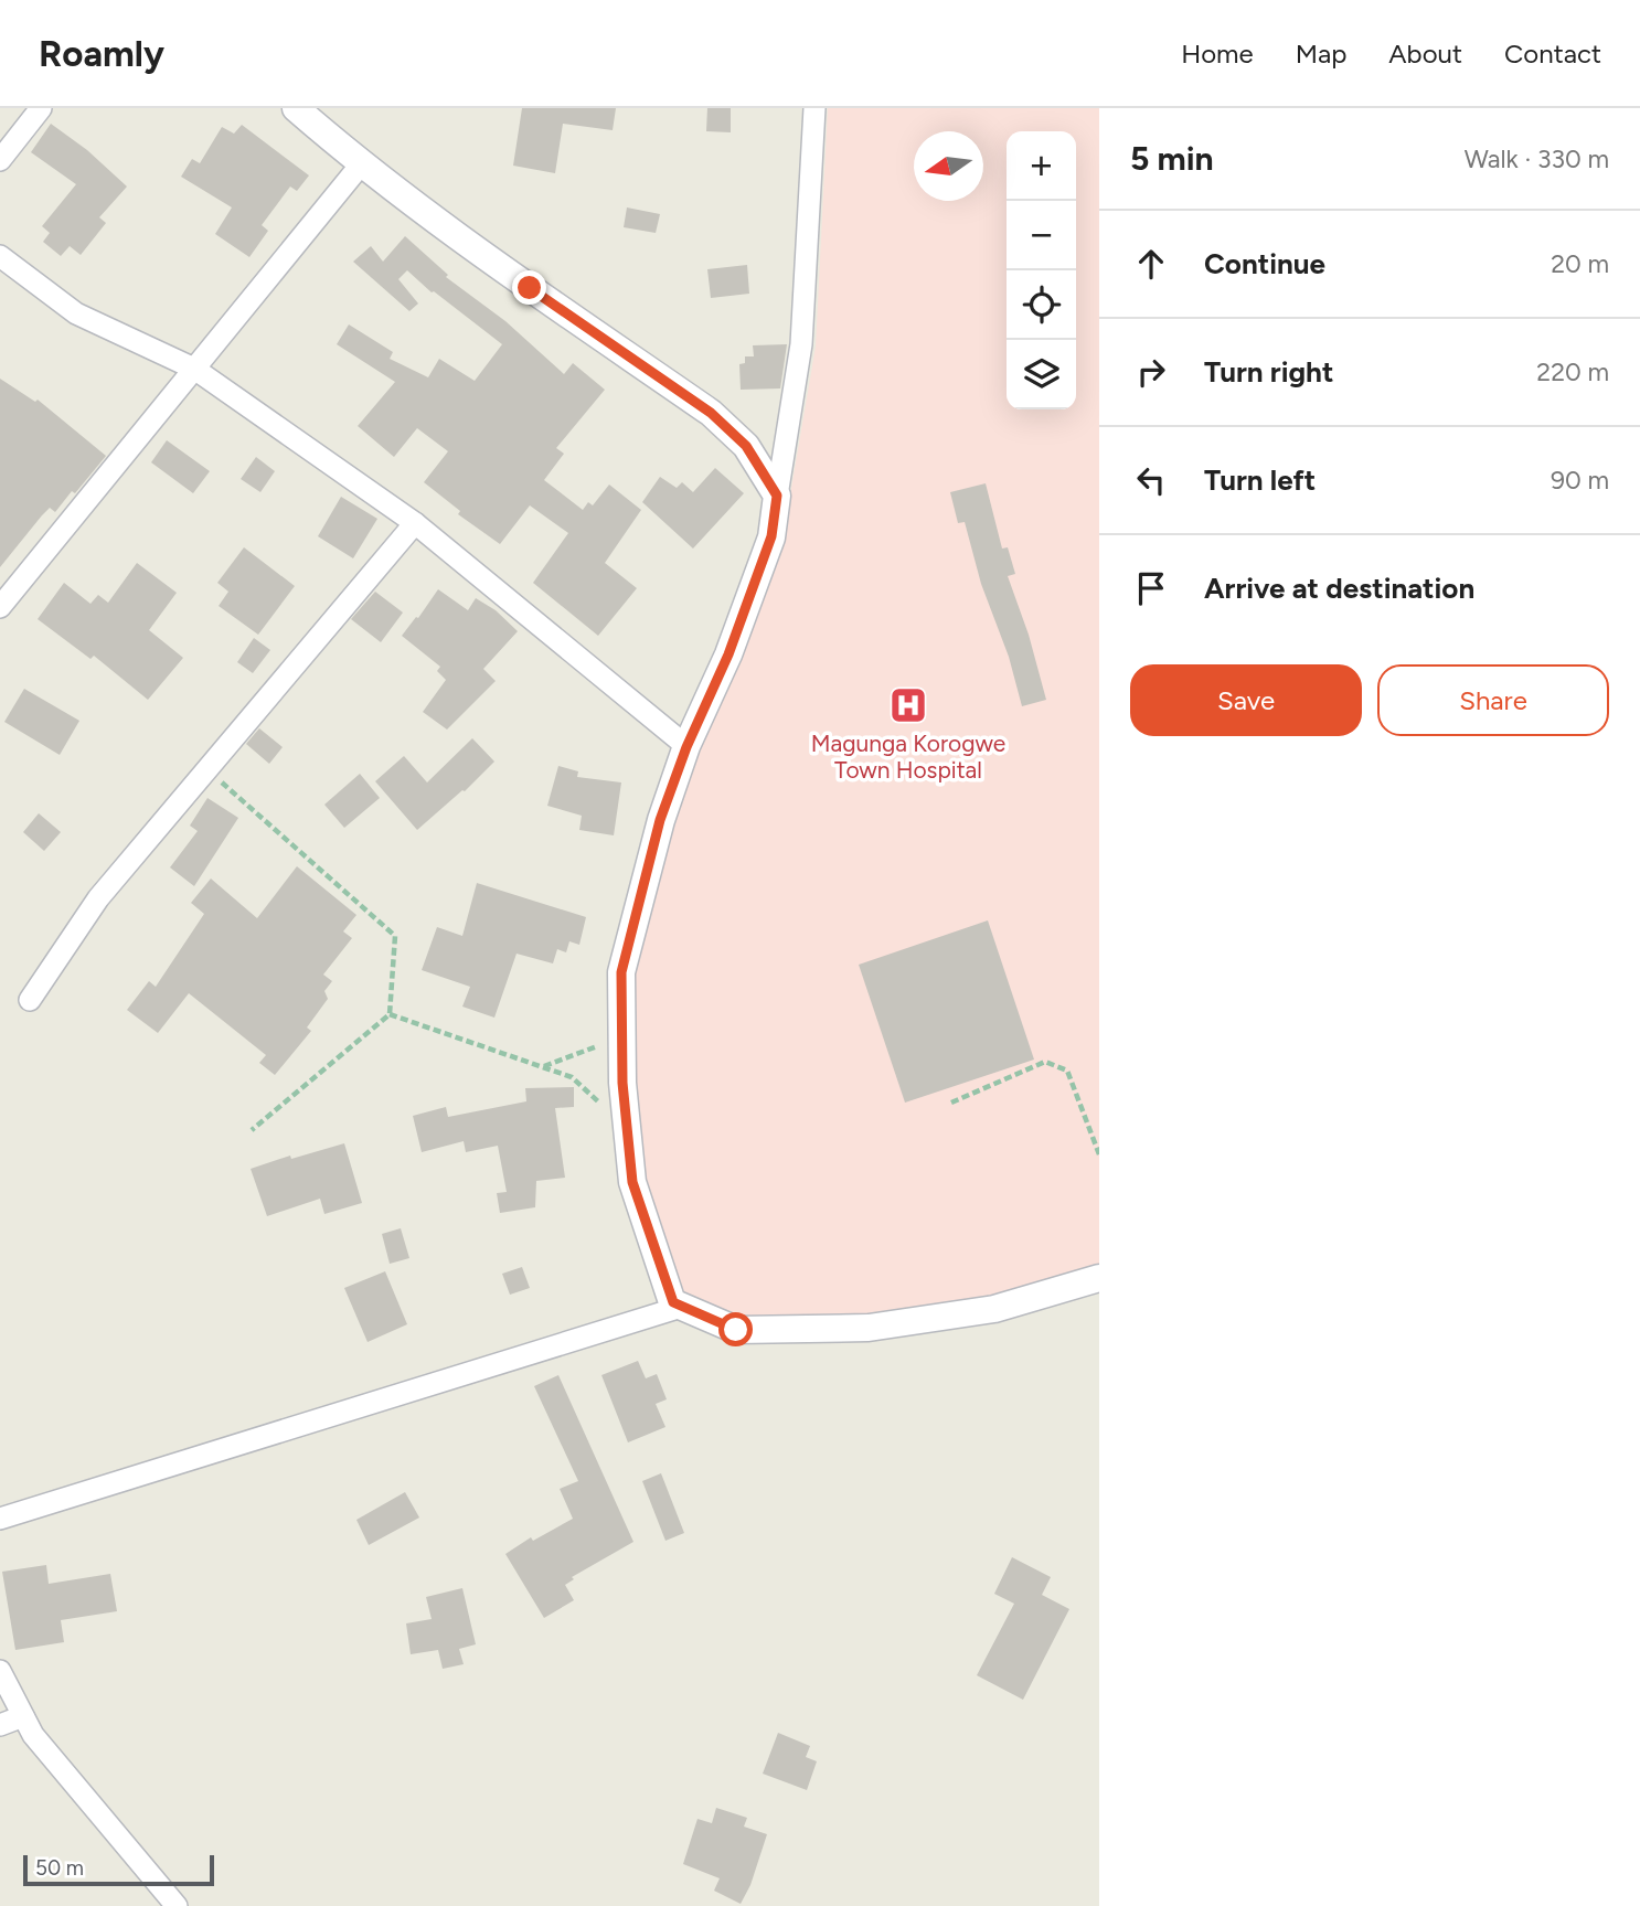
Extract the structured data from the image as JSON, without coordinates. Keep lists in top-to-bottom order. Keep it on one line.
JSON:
{"places":{"hospital":["Magunga Korogwe Town Hospital"]},"scale_bar":"50 m","north":"left","page":{"header":"Roamly","nav":["Home","Map","About","Contact"],"heading":["5 min","Walk · 330 m"],"map_buttons":["+","−"],"list":[["Continue","20 m"],["Turn right","220 m"],["Turn left","90 m"],"Arrive at destination"],"buttons":["Save","Share"],"scale":"50 m"}}
